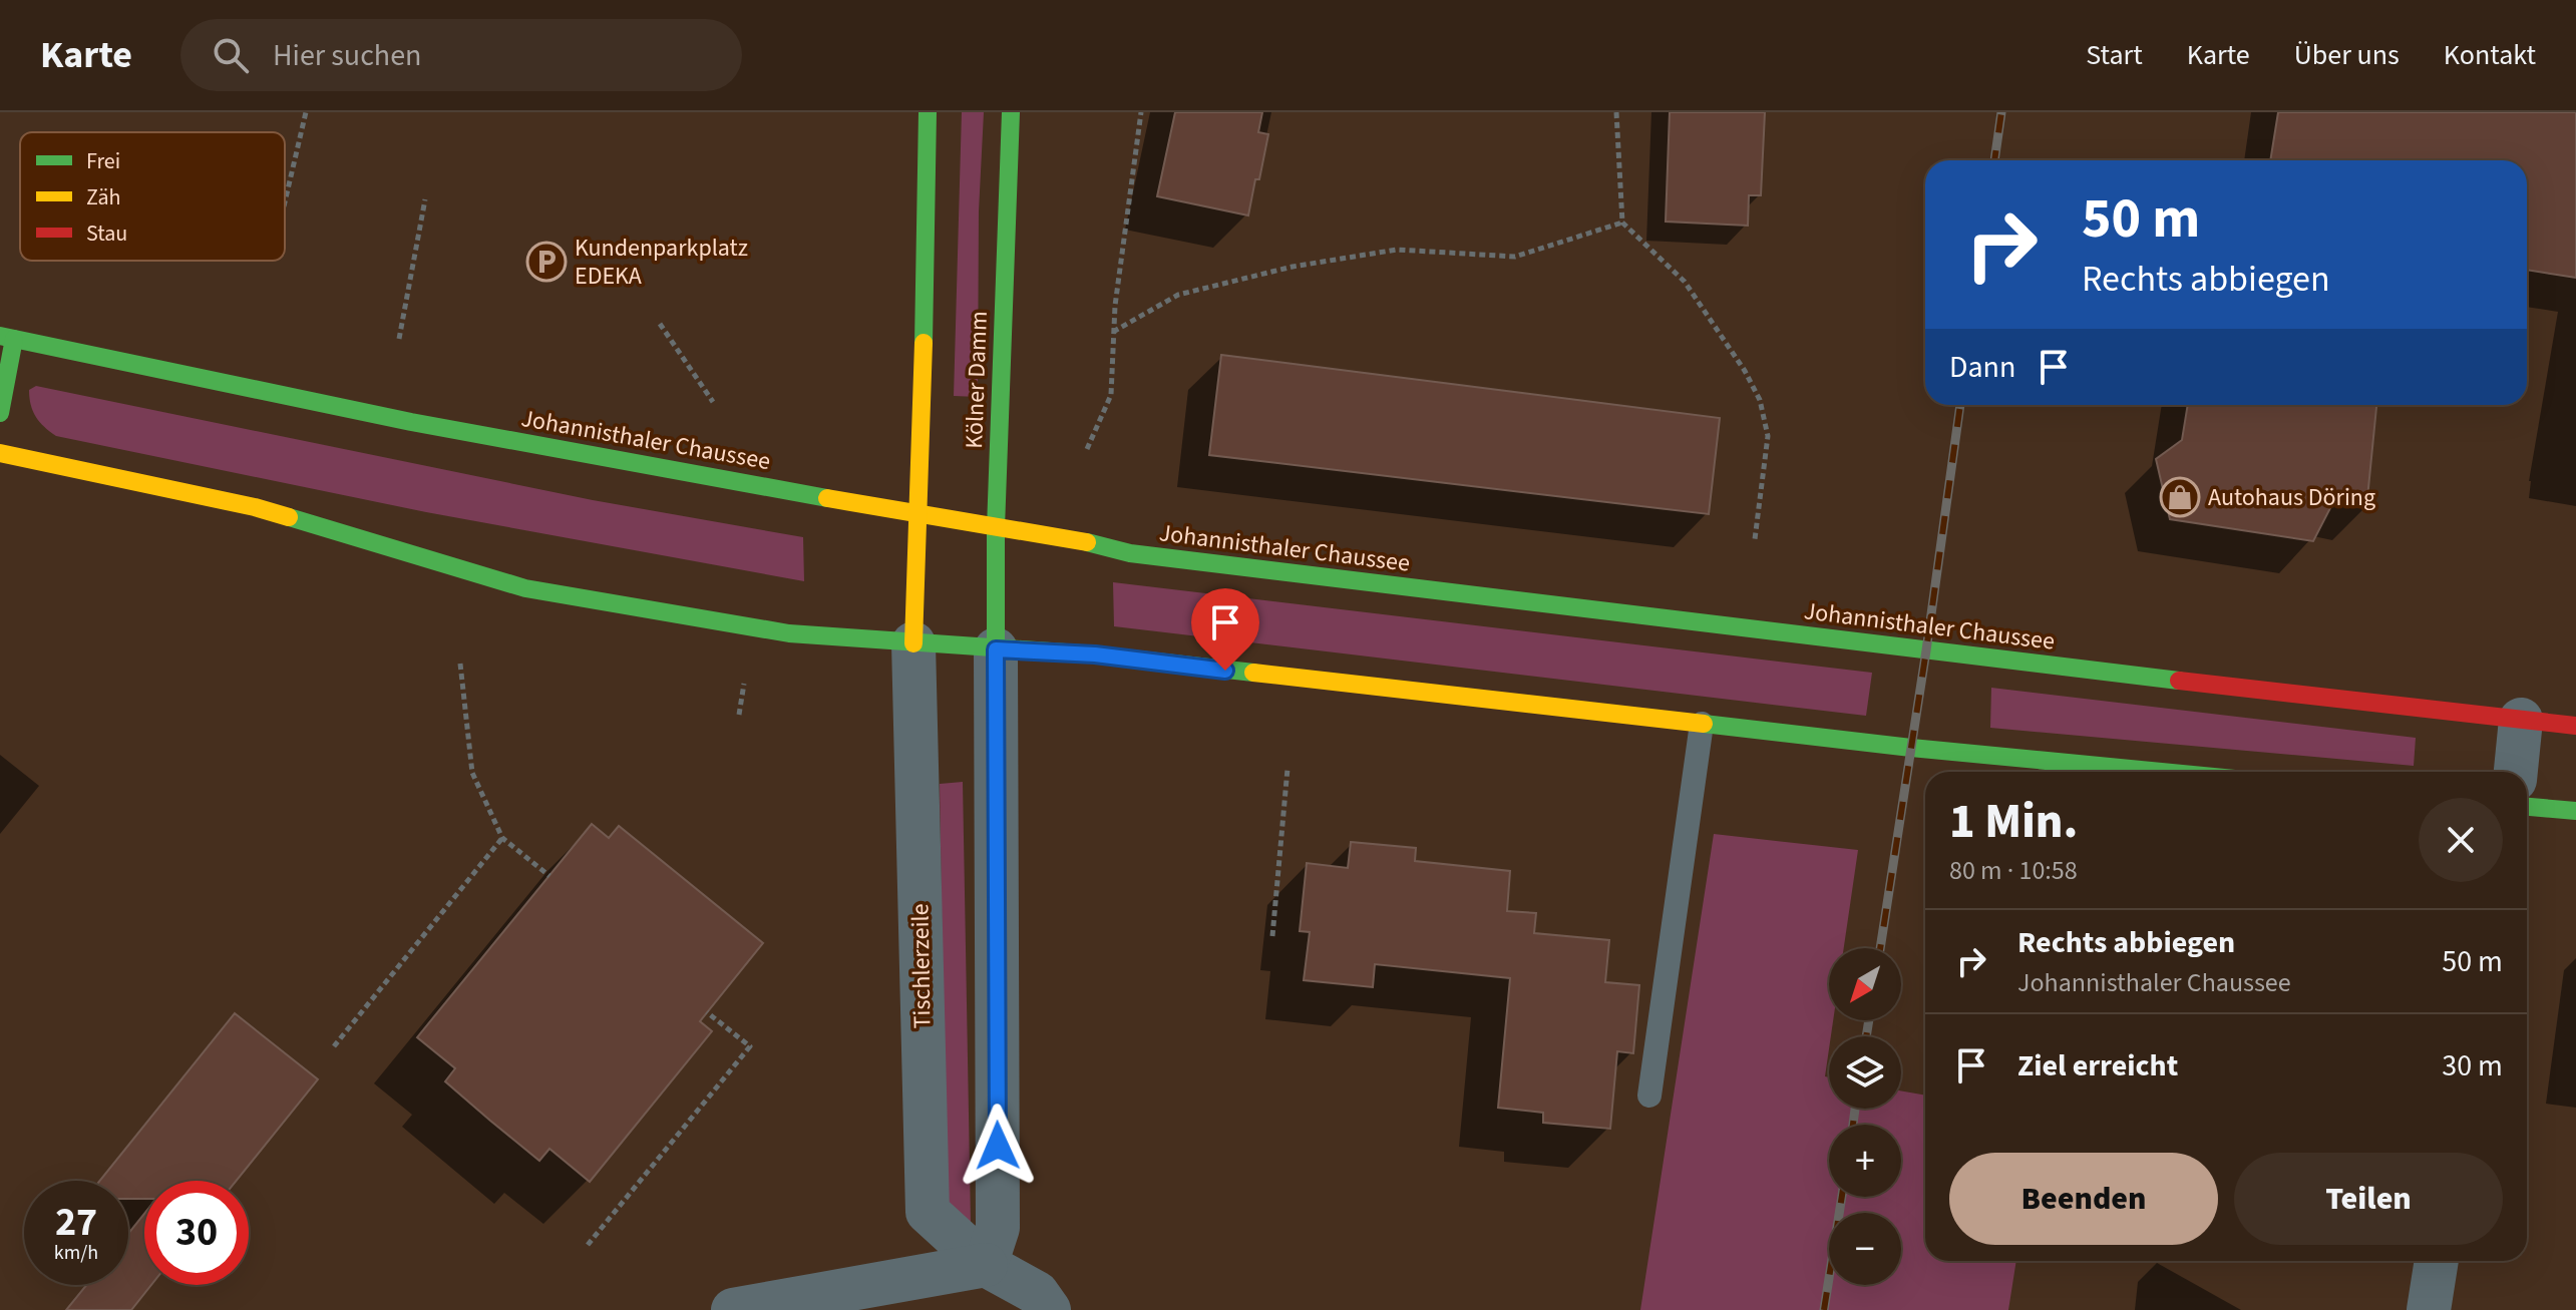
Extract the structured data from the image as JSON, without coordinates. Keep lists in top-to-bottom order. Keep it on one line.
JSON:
{"streets":{"main road":["Kölner Damm","Johannisthaler Chaussee"],"street":["Tischlerzeile"]},"crossings":[["Kölner Damm","Johannisthaler Chaussee"]],"places":{"parking":["Kundenparkplatz EDEKA"],"shop":["Autohaus Döring"]},"legend":["Frei","Zäh","Stau"],"north":"bottom left","page":{"header":"Karte","search":"Hier suchen","nav":["Start","Karte","Über uns","Kontakt"],"turn":["50 m","Rechts abbiegen"],"then":"Dann","heading":["1 Min.","80 m · 10:58"],"list":[{"name":"Rechts abbiegen","note":"Johannisthaler Chaussee","value":"50 m"},{"name":"Ziel erreicht","value":"30 m"}],"map_buttons":["+","−"],"buttons":["Beenden","Teilen"],"speed":"27 km/h","limit":"30"}}
